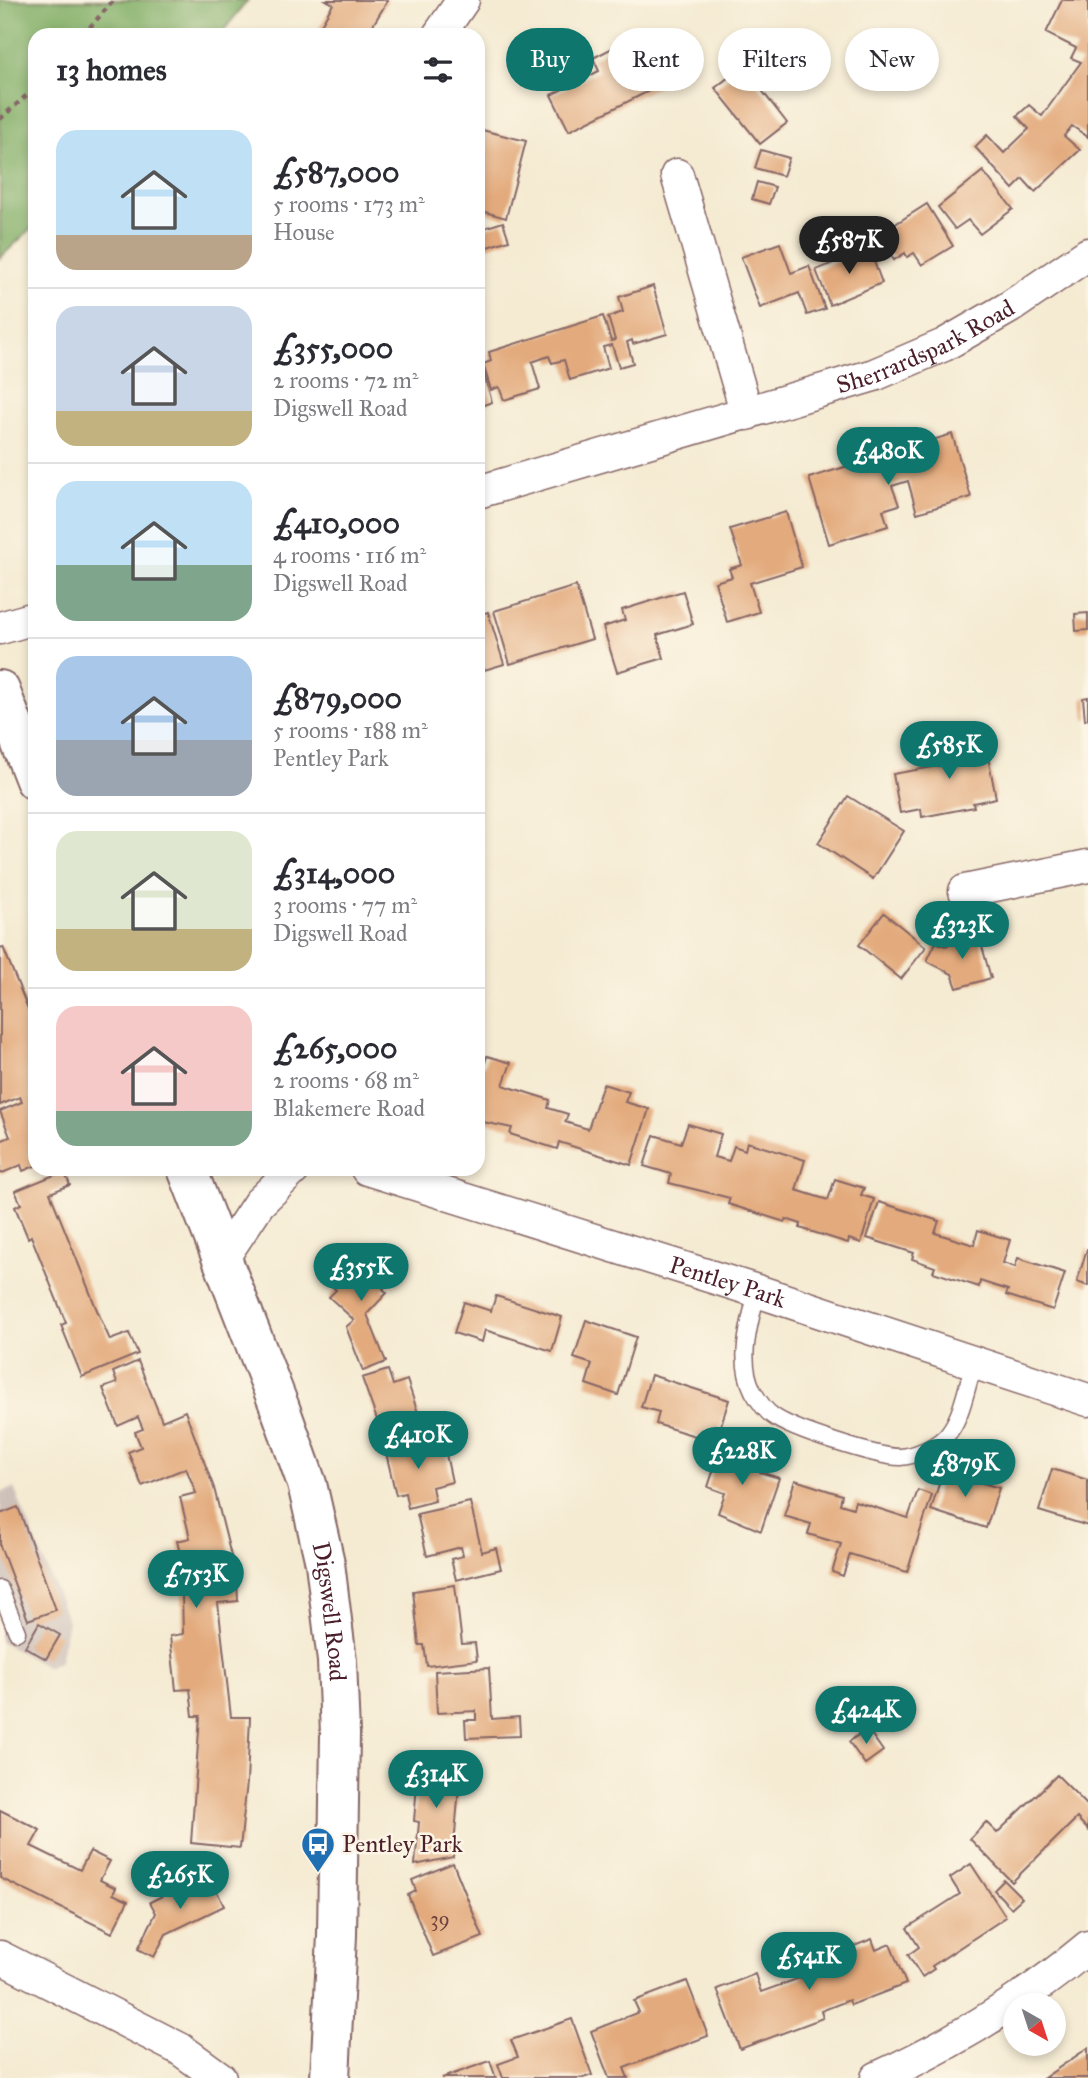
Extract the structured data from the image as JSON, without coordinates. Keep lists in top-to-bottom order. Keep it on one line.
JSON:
{"streets":{"street":["Sherrardspark Road","Pentley Park","Digswell Road"]},"places":{"bus stop":["Pentley Park"]},"house_numbers":["39"],"north":"bottom right","page":{"chip":["Buy","Rent","Filters","New"],"heading":"13 homes","list":[{"name":"£587,000","note":"5 rooms · 173 m² · House"},{"name":"£355,000","note":"2 rooms · 72 m² · Digswell Road"},{"name":"£410,000","note":"4 rooms · 116 m² · Digswell Road"},{"name":"£879,000","note":"5 rooms · 188 m² · Pentley Park"},{"name":"£314,000","note":"3 rooms · 77 m² · Digswell Road"},{"name":"£265,000","note":"2 rooms · 68 m² · Blakemere Road"}],"price":["£587K","£480K","£585K","£323K","£355K","£410K","£228K","£879K","£753K","£424K","£314K","£265K","£541K"]}}
